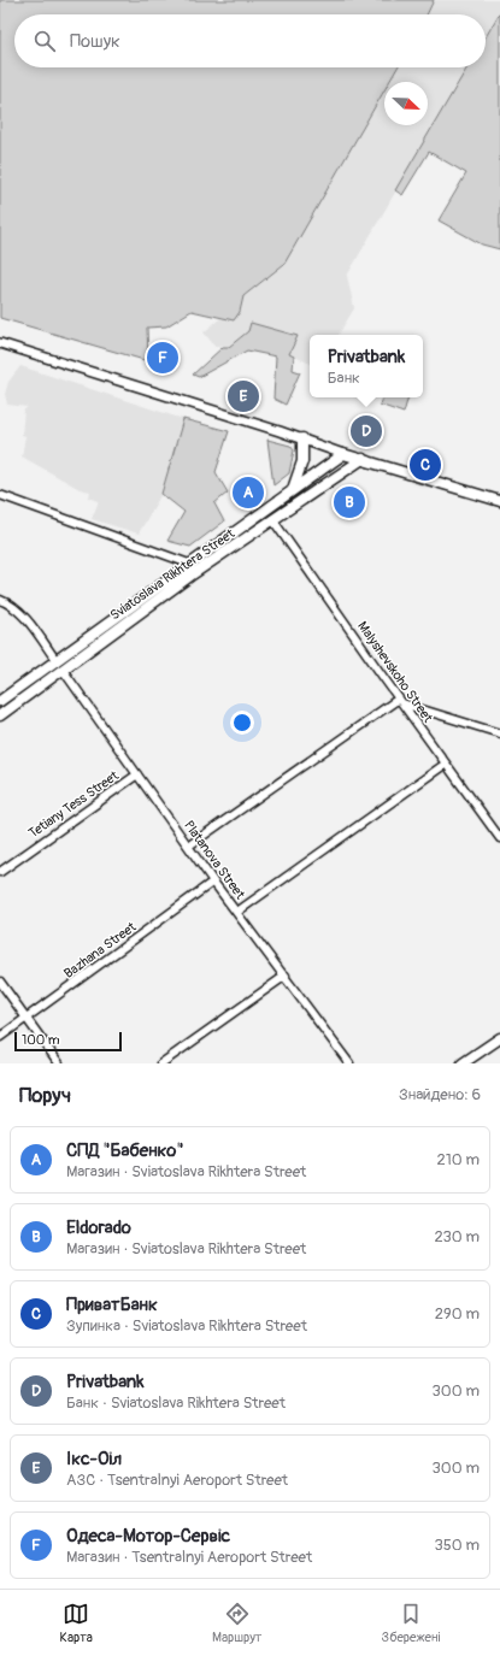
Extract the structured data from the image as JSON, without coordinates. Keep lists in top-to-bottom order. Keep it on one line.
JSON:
{"streets":{"main road":["Sviatoslava Rikhtera Street"],"street":["Malyshevskoho Street","Tetiany Tess Street","Platanova Street","Bazhana Street"]},"crossings":[["Sviatoslava Rikhtera Street","Malyshevskoho Street"],["Sviatoslava Rikhtera Street","Platanova Street"],["Tetiany Tess Street","Platanova Street"],["Platanova Street","Bazhana Street"]],"scale_bar":"100 m","north":"bottom right","page":{"search":"Пошук","popup":["Privatbank","Банк"],"pins":["F","E","D","C","A","B"],"scale":"100 m","heading":["Поруч","Знайдено: 6"],"list":[{"mark":"A","name":"СПД \"Бабенко\"","note":"Магазин · Sviatoslava Rikhtera Street","value":"210 m"},{"mark":"B","name":"Eldorado","note":"Магазин · Sviatoslava Rikhtera Street","value":"230 m"},{"mark":"C","name":"ПриватБанк","note":"Зупинка · Sviatoslava Rikhtera Street","value":"290 m"},{"mark":"D","name":"Privatbank","note":"Банк · Sviatoslava Rikhtera Street","value":"300 m"},{"mark":"E","name":"Ікс-Оіл","note":"АЗС · Tsentralnyi Aeroport Street","value":"300 m"},{"mark":"F","name":"Одеса-Мотор-Сервіс","note":"Магазин · Tsentralnyi Aeroport Street","value":"350 m"}],"nav":["Карта","Маршрут","Збережені"]}}
